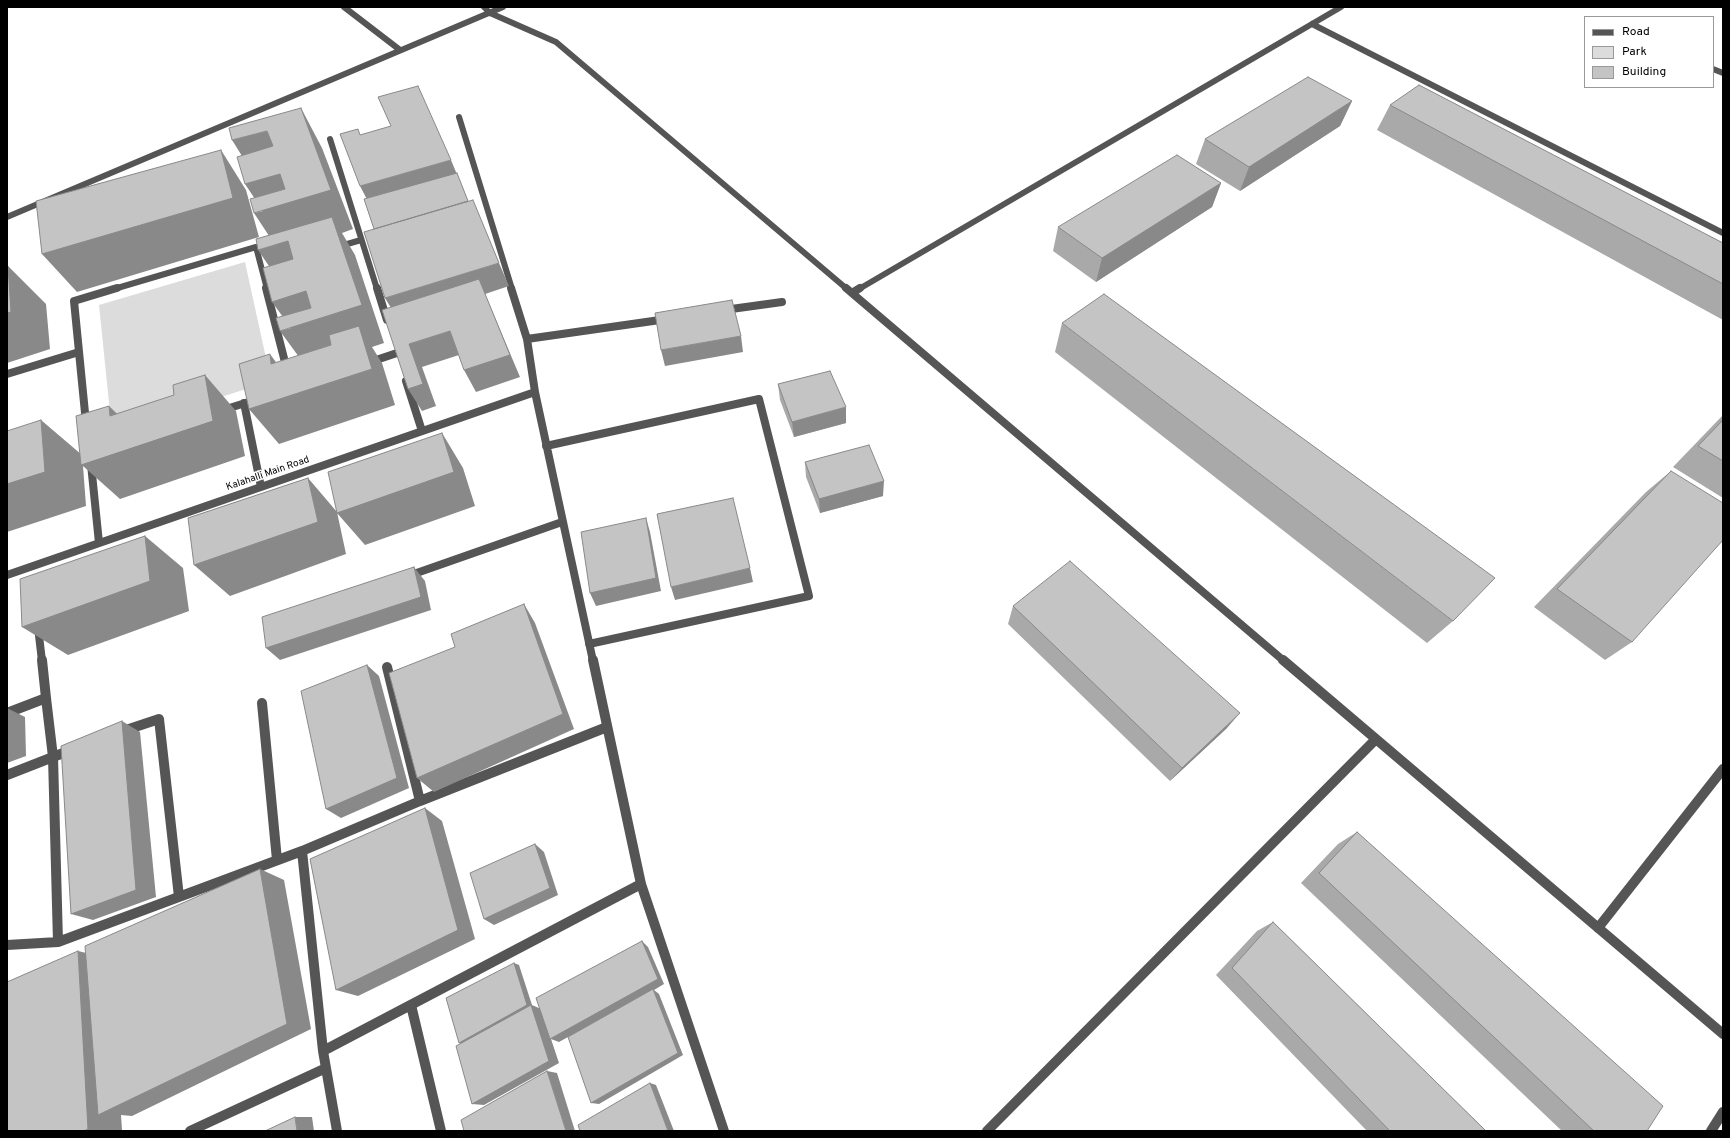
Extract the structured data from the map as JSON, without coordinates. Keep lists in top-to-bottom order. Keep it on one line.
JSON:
{"streets":{"street":["Kalahalli Main Road"]},"legend":["Road","Park","Building"]}
